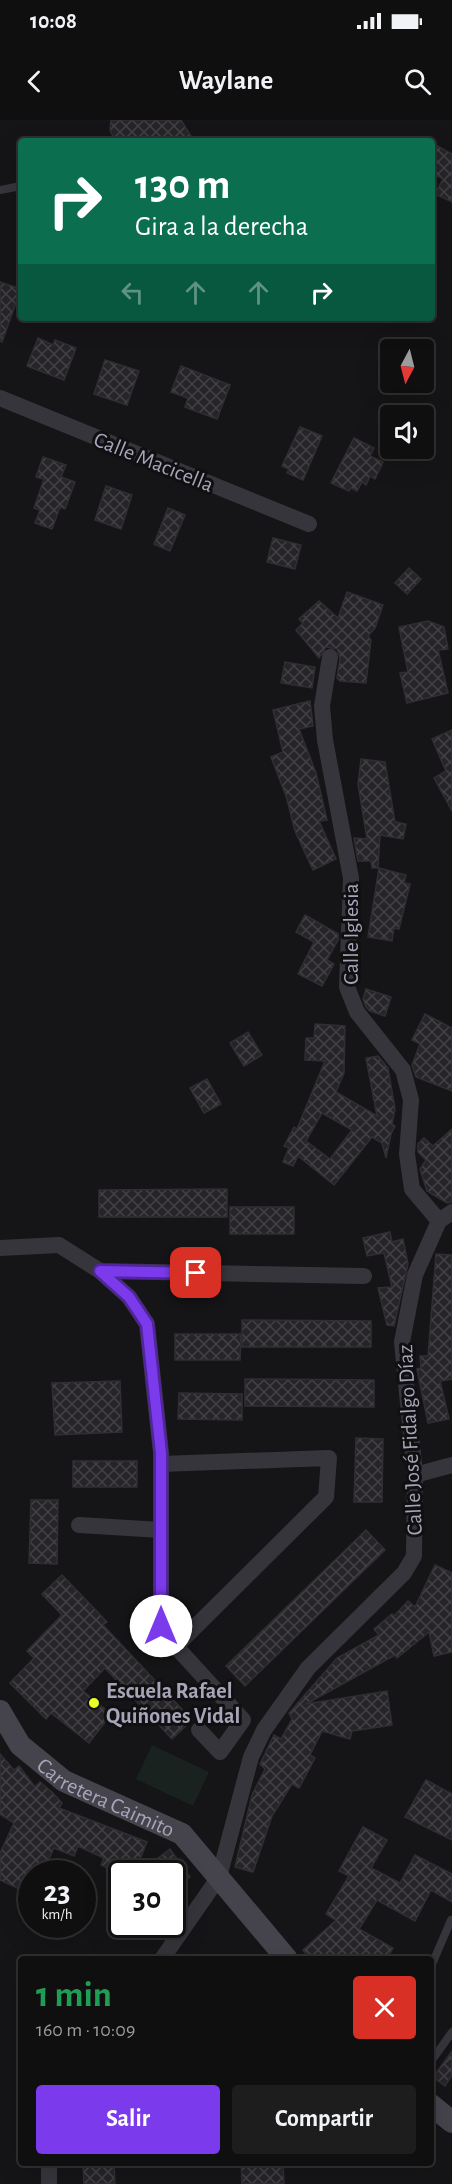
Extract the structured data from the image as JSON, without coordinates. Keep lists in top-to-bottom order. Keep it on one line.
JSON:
{"streets":{"street":["Calle Macicella","Calle Iglesia","Calle José Fidalgo Díaz","Carretera Caimito"]},"crossings":[["Calle Iglesia","Calle José Fidalgo Díaz"],["Calle José Fidalgo Díaz","Carretera Caimito"]],"places":["Escuela Rafael Quiñones Vidal"],"north":"bottom","page":{"status":"10:08","header":"Waylane","turn":["130 m","Gira a la derecha"],"speed":"23 km/h","limit":"30","heading":["1 min","160 m · 10:09"],"buttons":["Salir","Compartir"]}}
